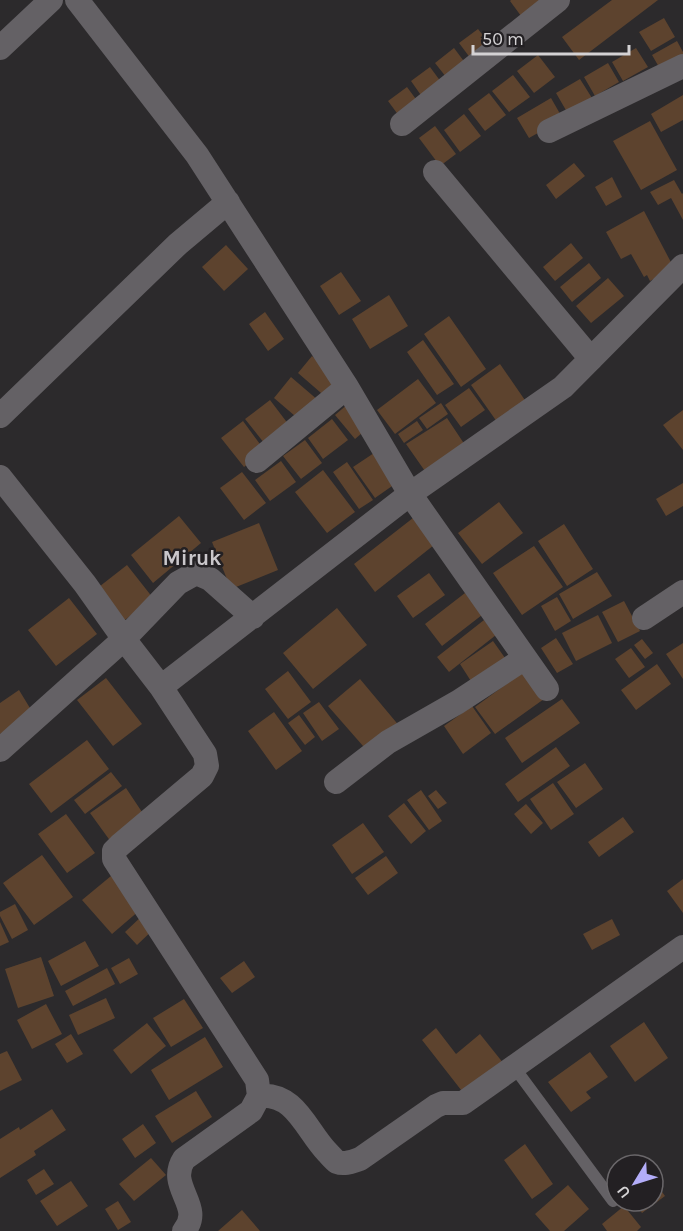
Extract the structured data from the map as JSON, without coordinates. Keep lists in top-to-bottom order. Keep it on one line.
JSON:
{"districts":["Miruk"],"scale_bar":"50 m","north":"bottom left"}
